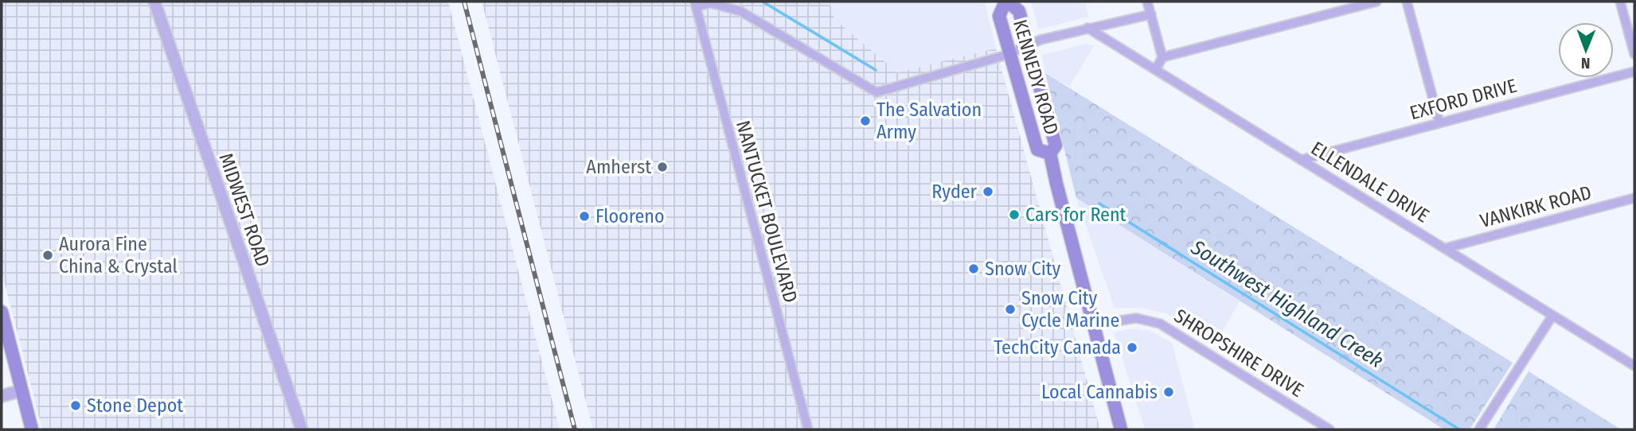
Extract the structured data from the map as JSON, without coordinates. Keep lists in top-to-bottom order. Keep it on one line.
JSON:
{"streets":{"main road":["KENNEDY ROAD"],"street":["EXFORD DRIVE","ELLENDALE DRIVE","VANKIRK ROAD","MIDWEST ROAD","NANTUCKET BOULEVARD","SHROPSHIRE DRIVE"]},"crossings":[["KENNEDY ROAD","SHROPSHIRE DRIVE"],["EXFORD DRIVE","ELLENDALE DRIVE"],["ELLENDALE DRIVE","VANKIRK ROAD"]],"water":["Southwest Highland Creek"],"places":["The Salvation Army","Amherst","Ryder","Cars for Rent","Flooreno","Aurora Fine China & Crystal","Snow City","Snow City Cycle Marine","TechCity Canada","Local Cannabis","Stone Depot"],"north":"bottom"}
